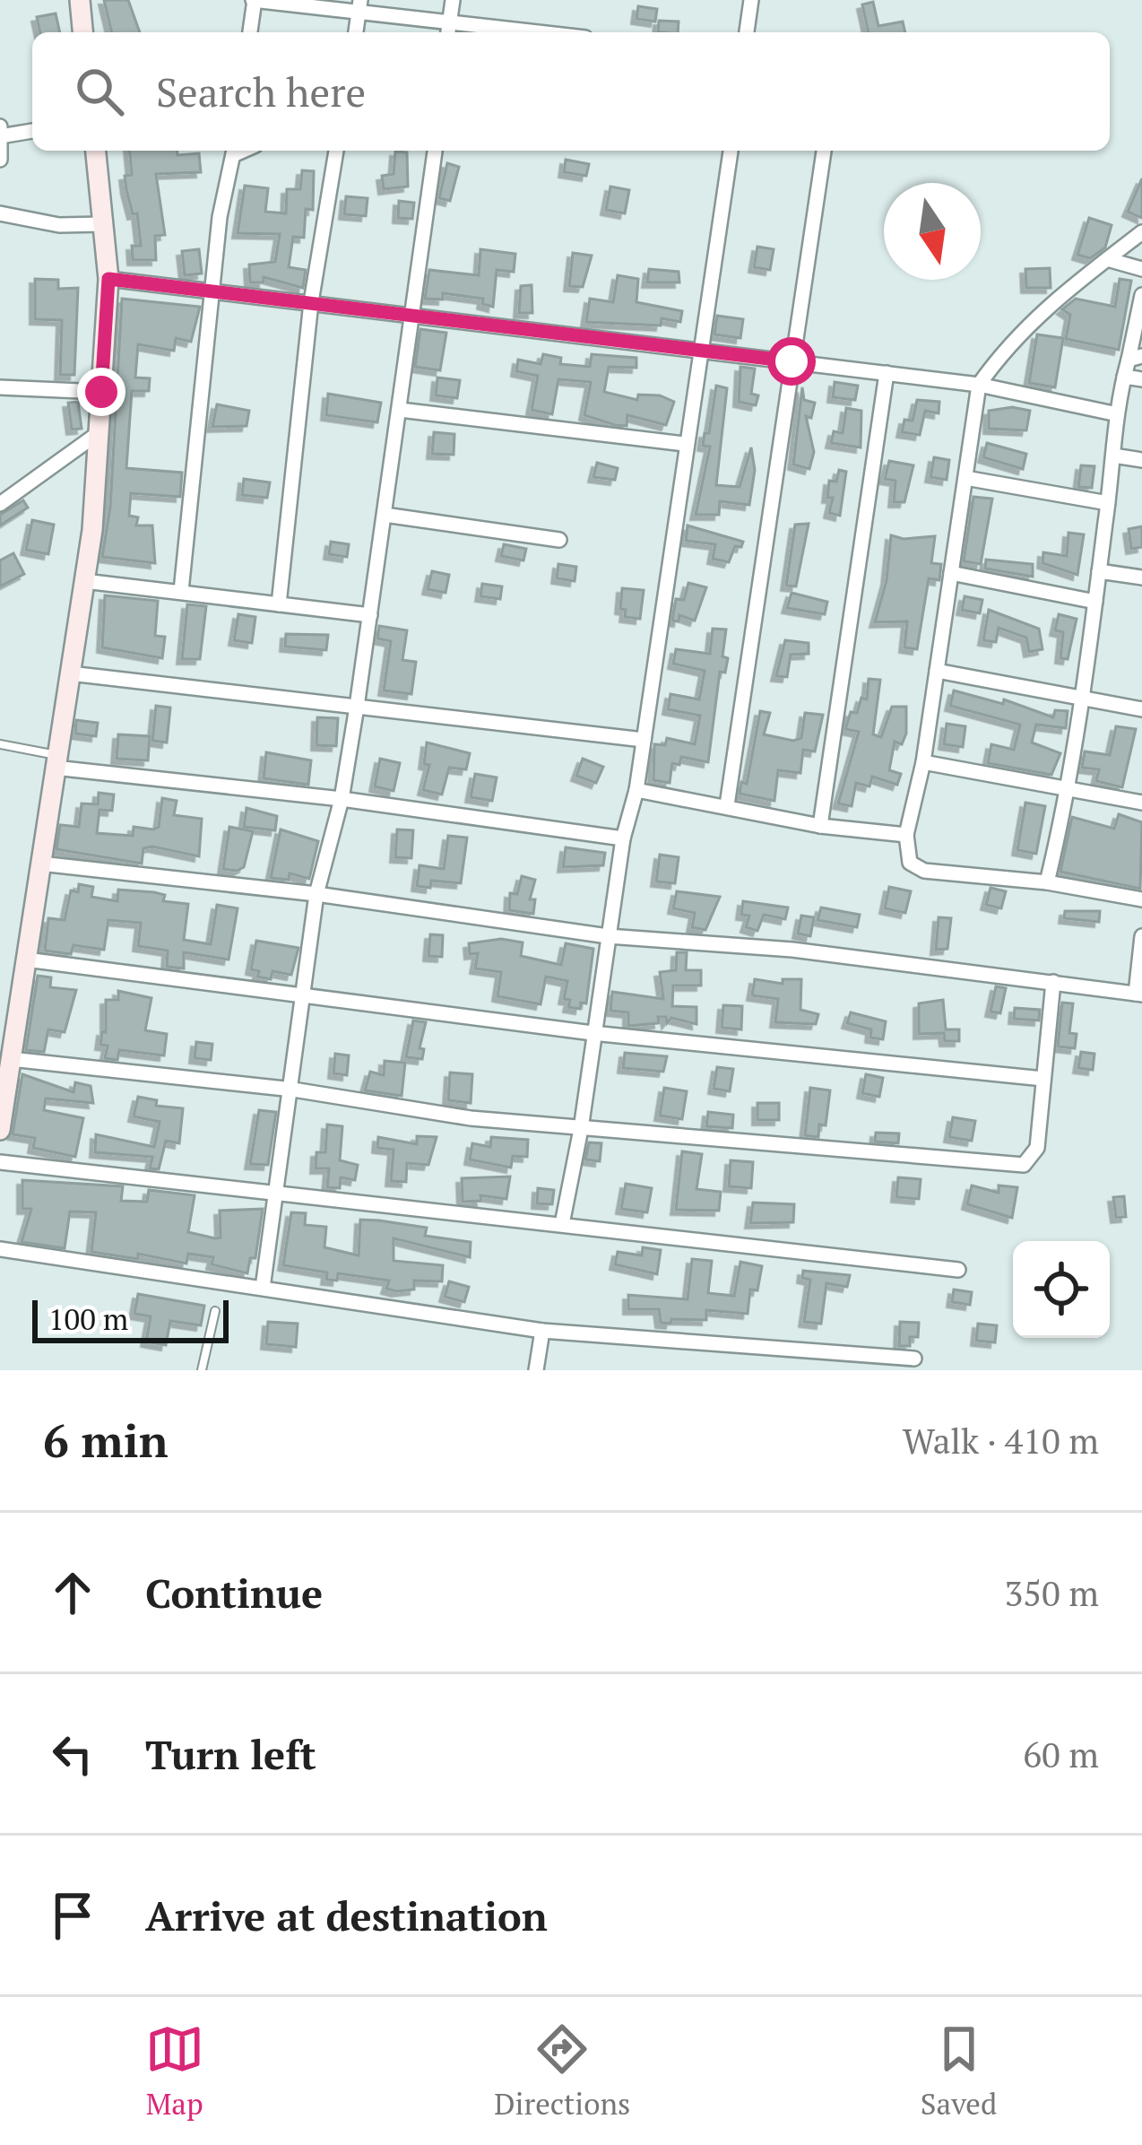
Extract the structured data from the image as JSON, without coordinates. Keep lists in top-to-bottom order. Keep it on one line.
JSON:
{"scale_bar":"100 m","north":"bottom","page":{"search":"Search here","scale":"100 m","heading":["6 min","Walk · 410 m"],"list":[["Continue","350 m"],["Turn left","60 m"],"Arrive at destination"],"nav":["Map","Directions","Saved"]}}
